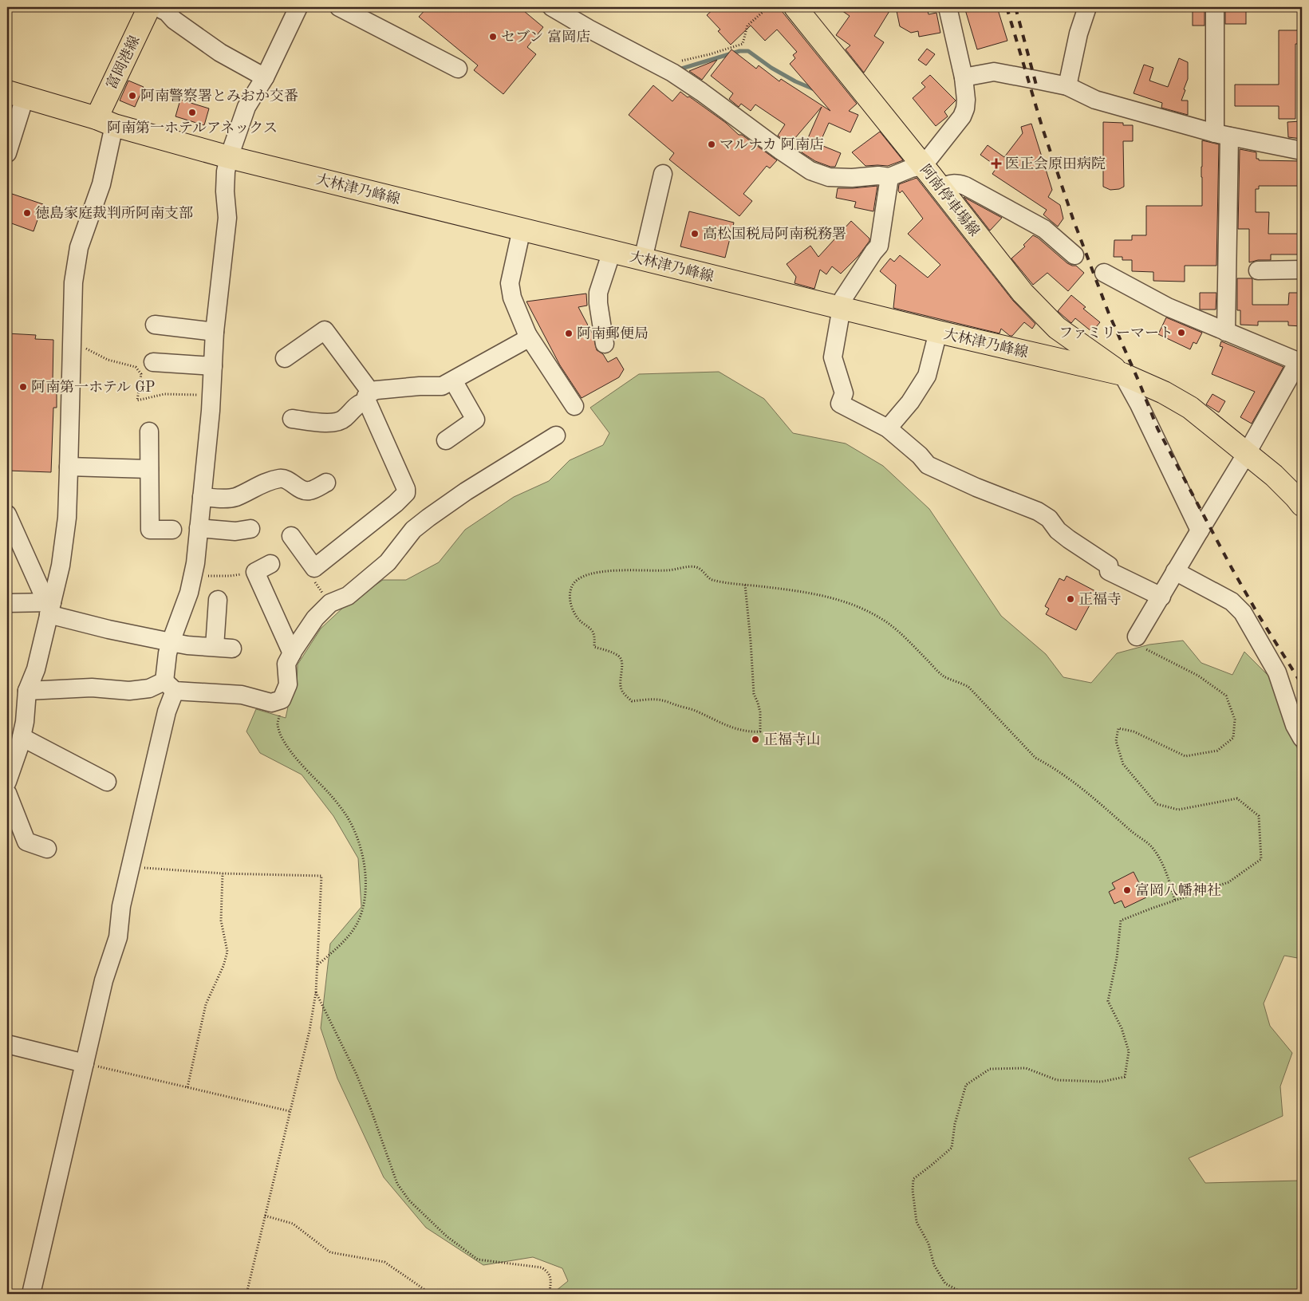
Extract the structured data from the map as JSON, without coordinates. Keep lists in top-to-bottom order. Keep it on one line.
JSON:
{"streets":{"main road":["富岡港線","大林津乃峰線","阿南停車場線"]},"crossings":[["富岡港線","大林津乃峰線"],["大林津乃峰線","阿南停車場線"]],"places":{"other":["セブン 富岡店","阿南警察署とみおか交番","阿南第一ホテルアネックス","マルナカ 阿南店","徳島家庭裁判所阿南支部","高松国税局阿南税務署","ファミリーマート","阿南郵便局","阿南第一ホテル GP","正福寺","正福寺山","富岡八幡神社"],"health":["医正会原田病院"]}}
